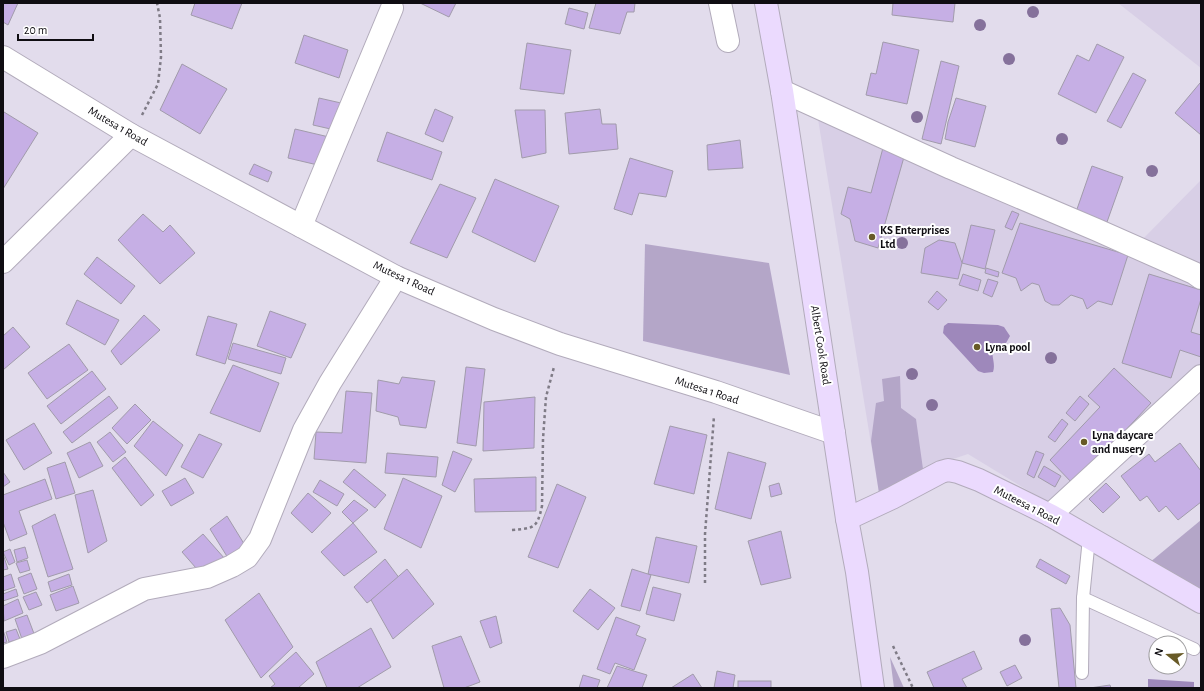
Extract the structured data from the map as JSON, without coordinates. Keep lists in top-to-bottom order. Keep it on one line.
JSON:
{"streets":{"main road":["Albert Cook Road","Muteesa 1 Road"],"street":["Mutesa 1 Road"]},"crossings":[["Mutesa 1 Road","Albert Cook Road"],["Albert Cook Road","Muteesa 1 Road"]],"places":["KS Enterprises Ltd","Lyna pool","Lyna daycare and nusery"],"scale_bar":"20 m","north":"left"}
